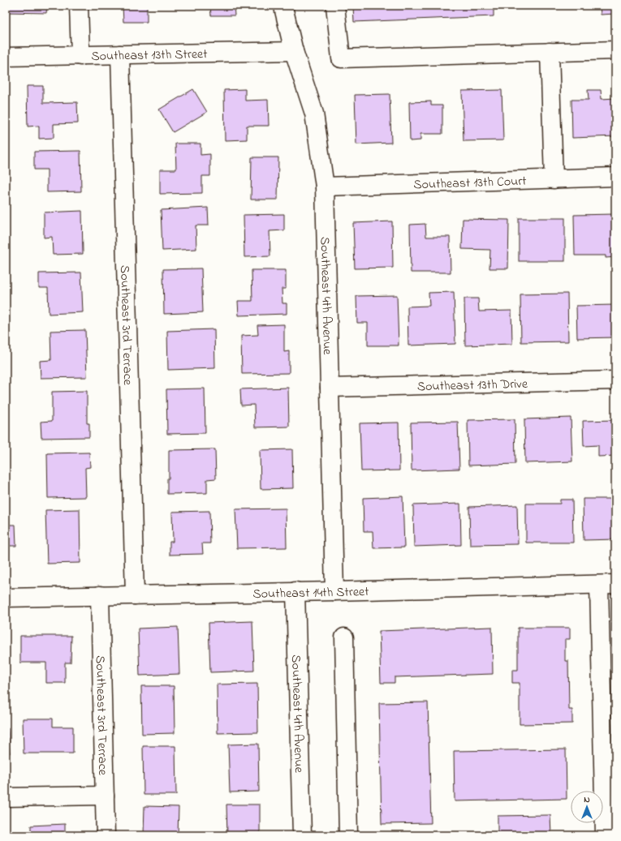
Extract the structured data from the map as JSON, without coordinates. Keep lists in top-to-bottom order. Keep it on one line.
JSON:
{"streets":{"street":["Southeast 13th Street","Southeast 13th Court","Southeast 4th Avenue","Southeast 3rd Terrace","Southeast 13th Drive","Southeast 14th Street"]},"crossings":[["Southeast 13th Street","Southeast 4th Avenue"],["Southeast 13th Street","Southeast 3rd Terrace"],["Southeast 13th Court","Southeast 4th Avenue"],["Southeast 4th Avenue","Southeast 13th Drive"],["Southeast 4th Avenue","Southeast 14th Street"],["Southeast 3rd Terrace","Southeast 14th Street"]],"north":"top"}
